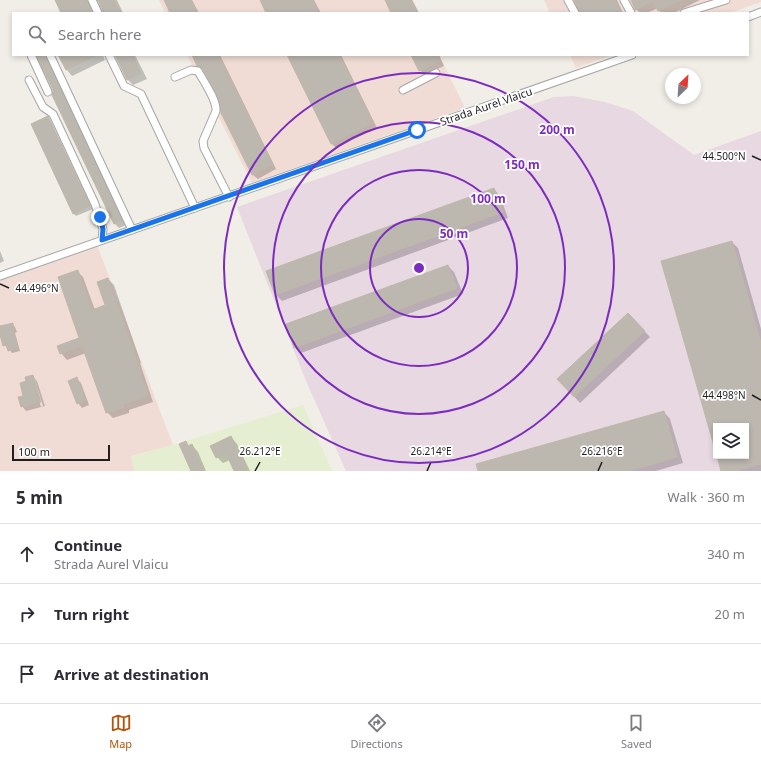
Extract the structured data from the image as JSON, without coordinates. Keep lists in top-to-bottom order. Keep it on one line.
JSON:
{"streets":{"street":["Strada Aurel Vlaicu"]},"scale_bar":"100 m","north":"top right","page":{"search":"Search here","scale":"100 m","heading":["5 min","Walk · 360 m"],"list":[["Continue","Strada Aurel Vlaicu","340 m"],["Turn right","20 m"],"Arrive at destination"],"nav":["Map","Directions","Saved"]},"coordinates":["44.500°N","44.496°N","44.498°N","26.212°E","26.214°E","26.216°E"],"rings":["200 m","150 m","100 m","50 m"]}
